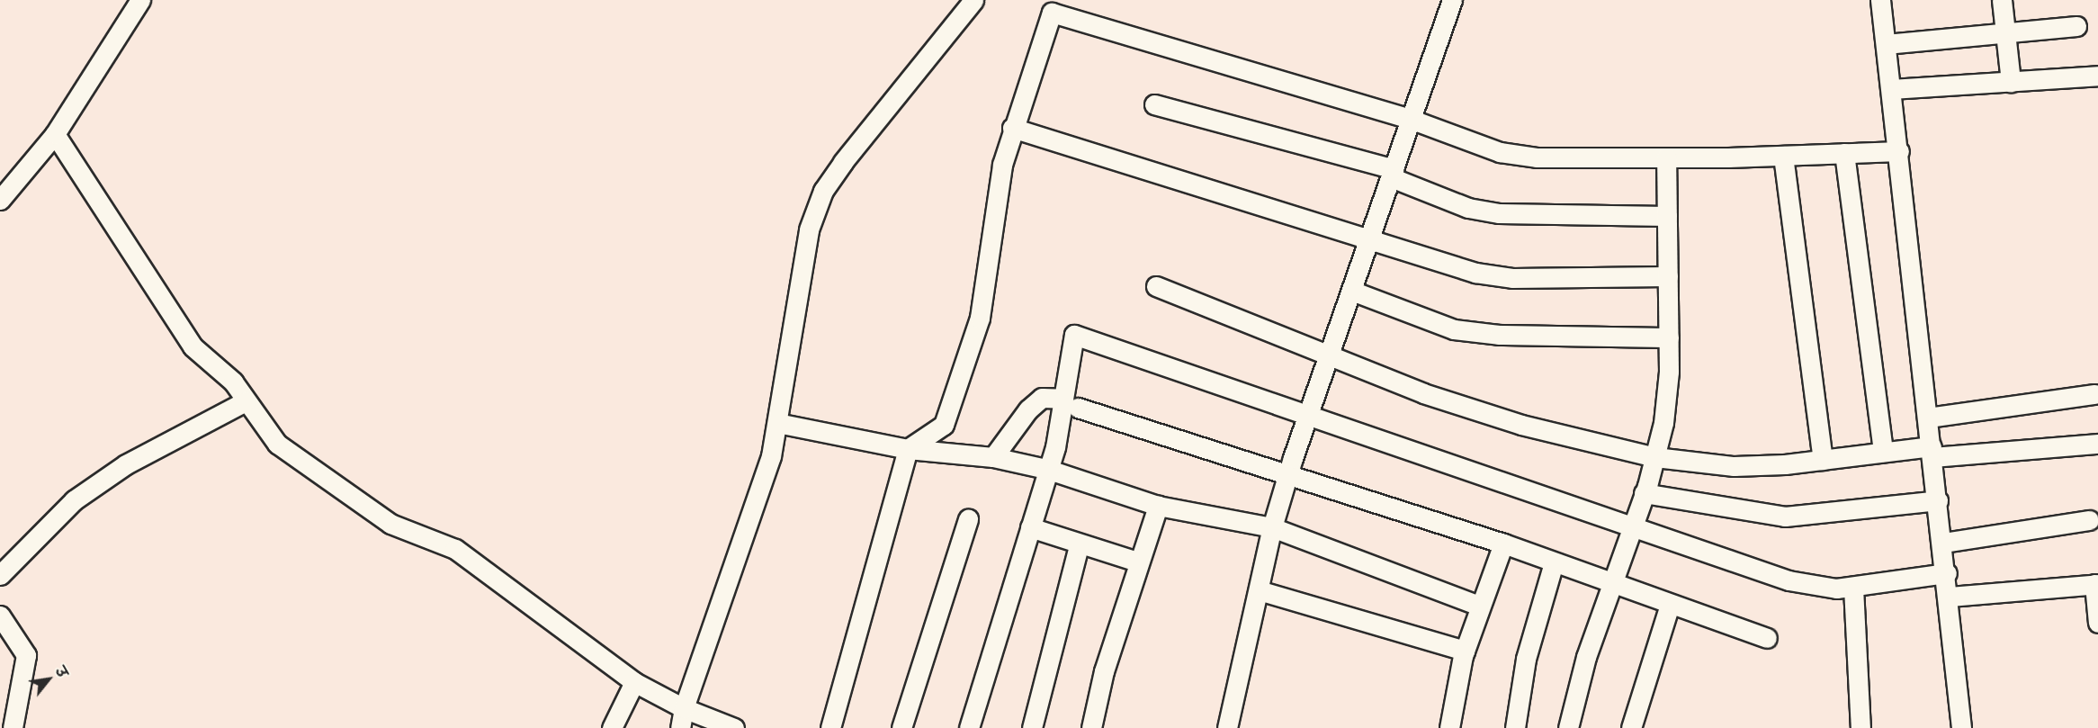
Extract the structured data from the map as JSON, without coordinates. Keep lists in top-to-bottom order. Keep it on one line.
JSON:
{"north":"top right"}
